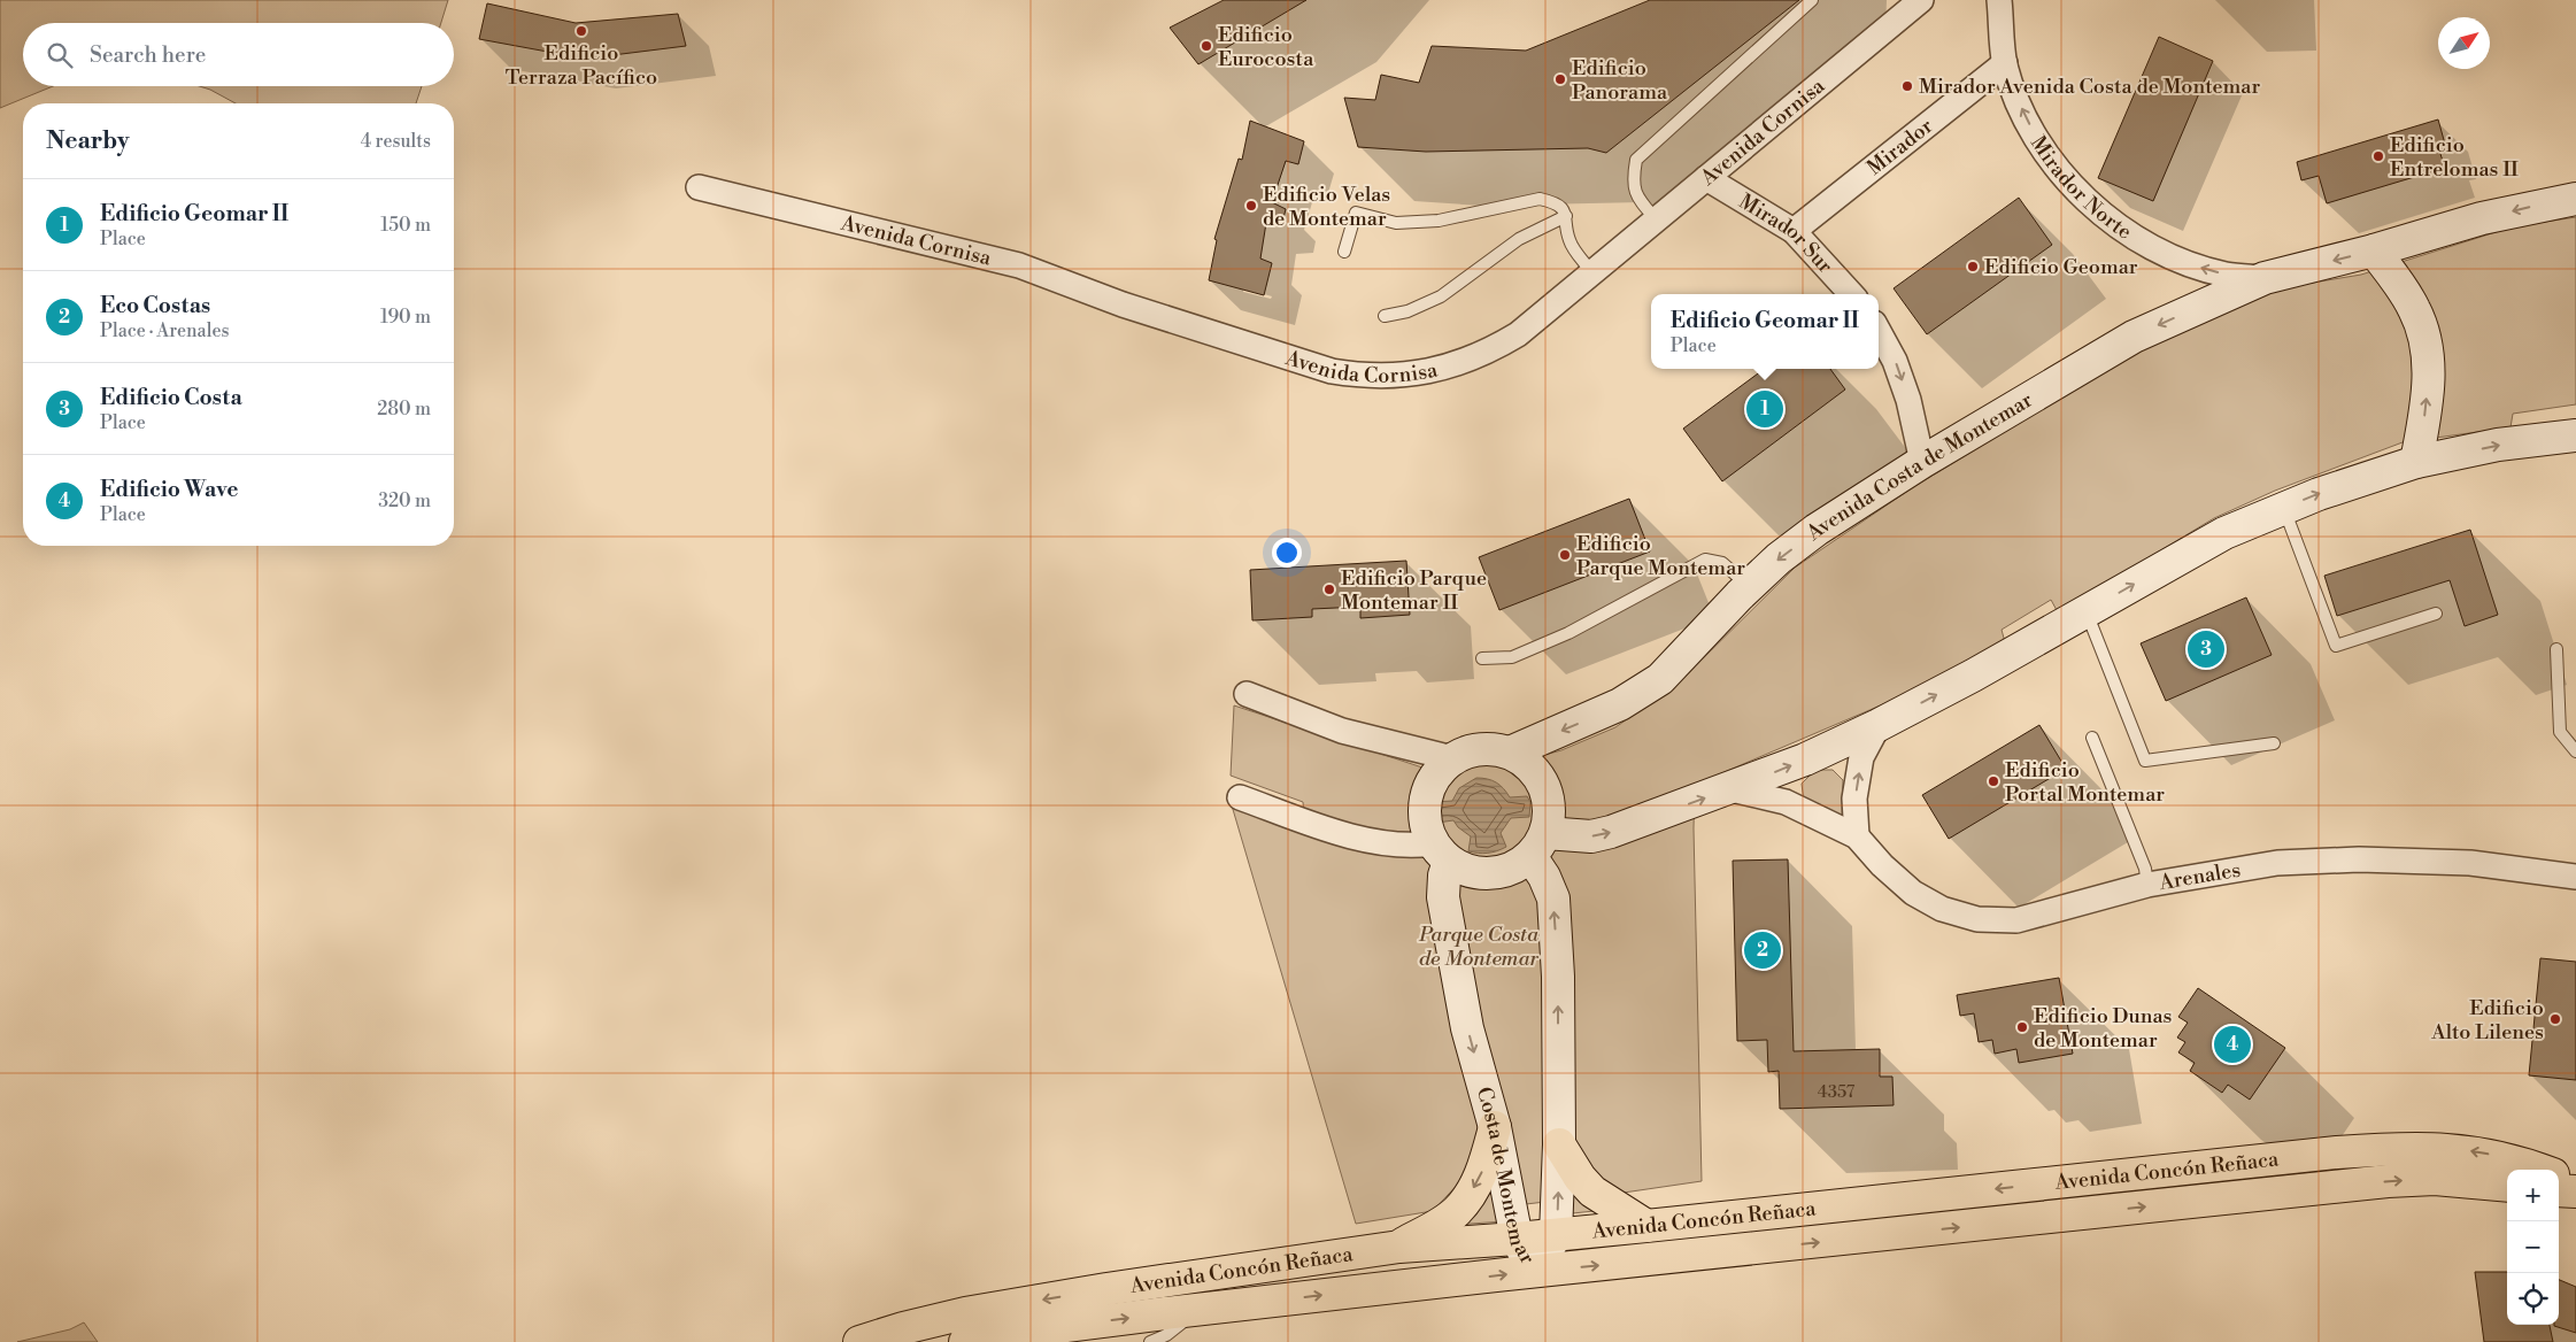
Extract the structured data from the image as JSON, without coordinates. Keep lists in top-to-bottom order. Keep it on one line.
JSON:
{"streets":{"main road":["Avenida Concón Reñaca"],"street":["Avenida Cornisa","Mirador","Mirador Norte","Mirador Sur","Avenida Costa de Montemar","Arenales","Costa de Montemar"]},"crossings":[["Avenida Cornisa","Mirador Sur"],["Mirador","Mirador Norte"],["Mirador","Mirador Sur"],["Mirador Norte","Avenida Costa de Montemar"],["Avenida Costa de Montemar","Costa de Montemar"],["Avenida Concón Reñaca","Costa de Montemar"]],"one_way":["Mirador Norte"],"parks":["Parque Costa de Montemar"],"places":["Edificio Terraza Pacífico","Edificio Eurocosta","Edificio Panorama","Mirador Avenida Costa de Montemar","Edificio Entrelomas II","Edificio Velas de Montemar","Edificio Geomar","Edificio Parque Montemar","Edificio Parque Montemar II","Edificio Portal Montemar","Edificio Alto Lilenes","Edificio Dunas de Montemar"],"house_numbers":["4357"],"north":"top right","page":{"search":"Search here","heading":["Nearby","4 results"],"list":[{"mark":"1","name":"Edificio Geomar II","note":"Place","value":"150 m"},{"mark":"2","name":"Eco Costas","note":"Place · Arenales","value":"190 m"},{"mark":"3","name":"Edificio Costa","note":"Place","value":"280 m"},{"mark":"4","name":"Edificio Wave","note":"Place","value":"320 m"}],"popup":["Edificio Geomar II","Place"],"pins":["1","3","2","4"],"map_buttons":["+","−"]}}
